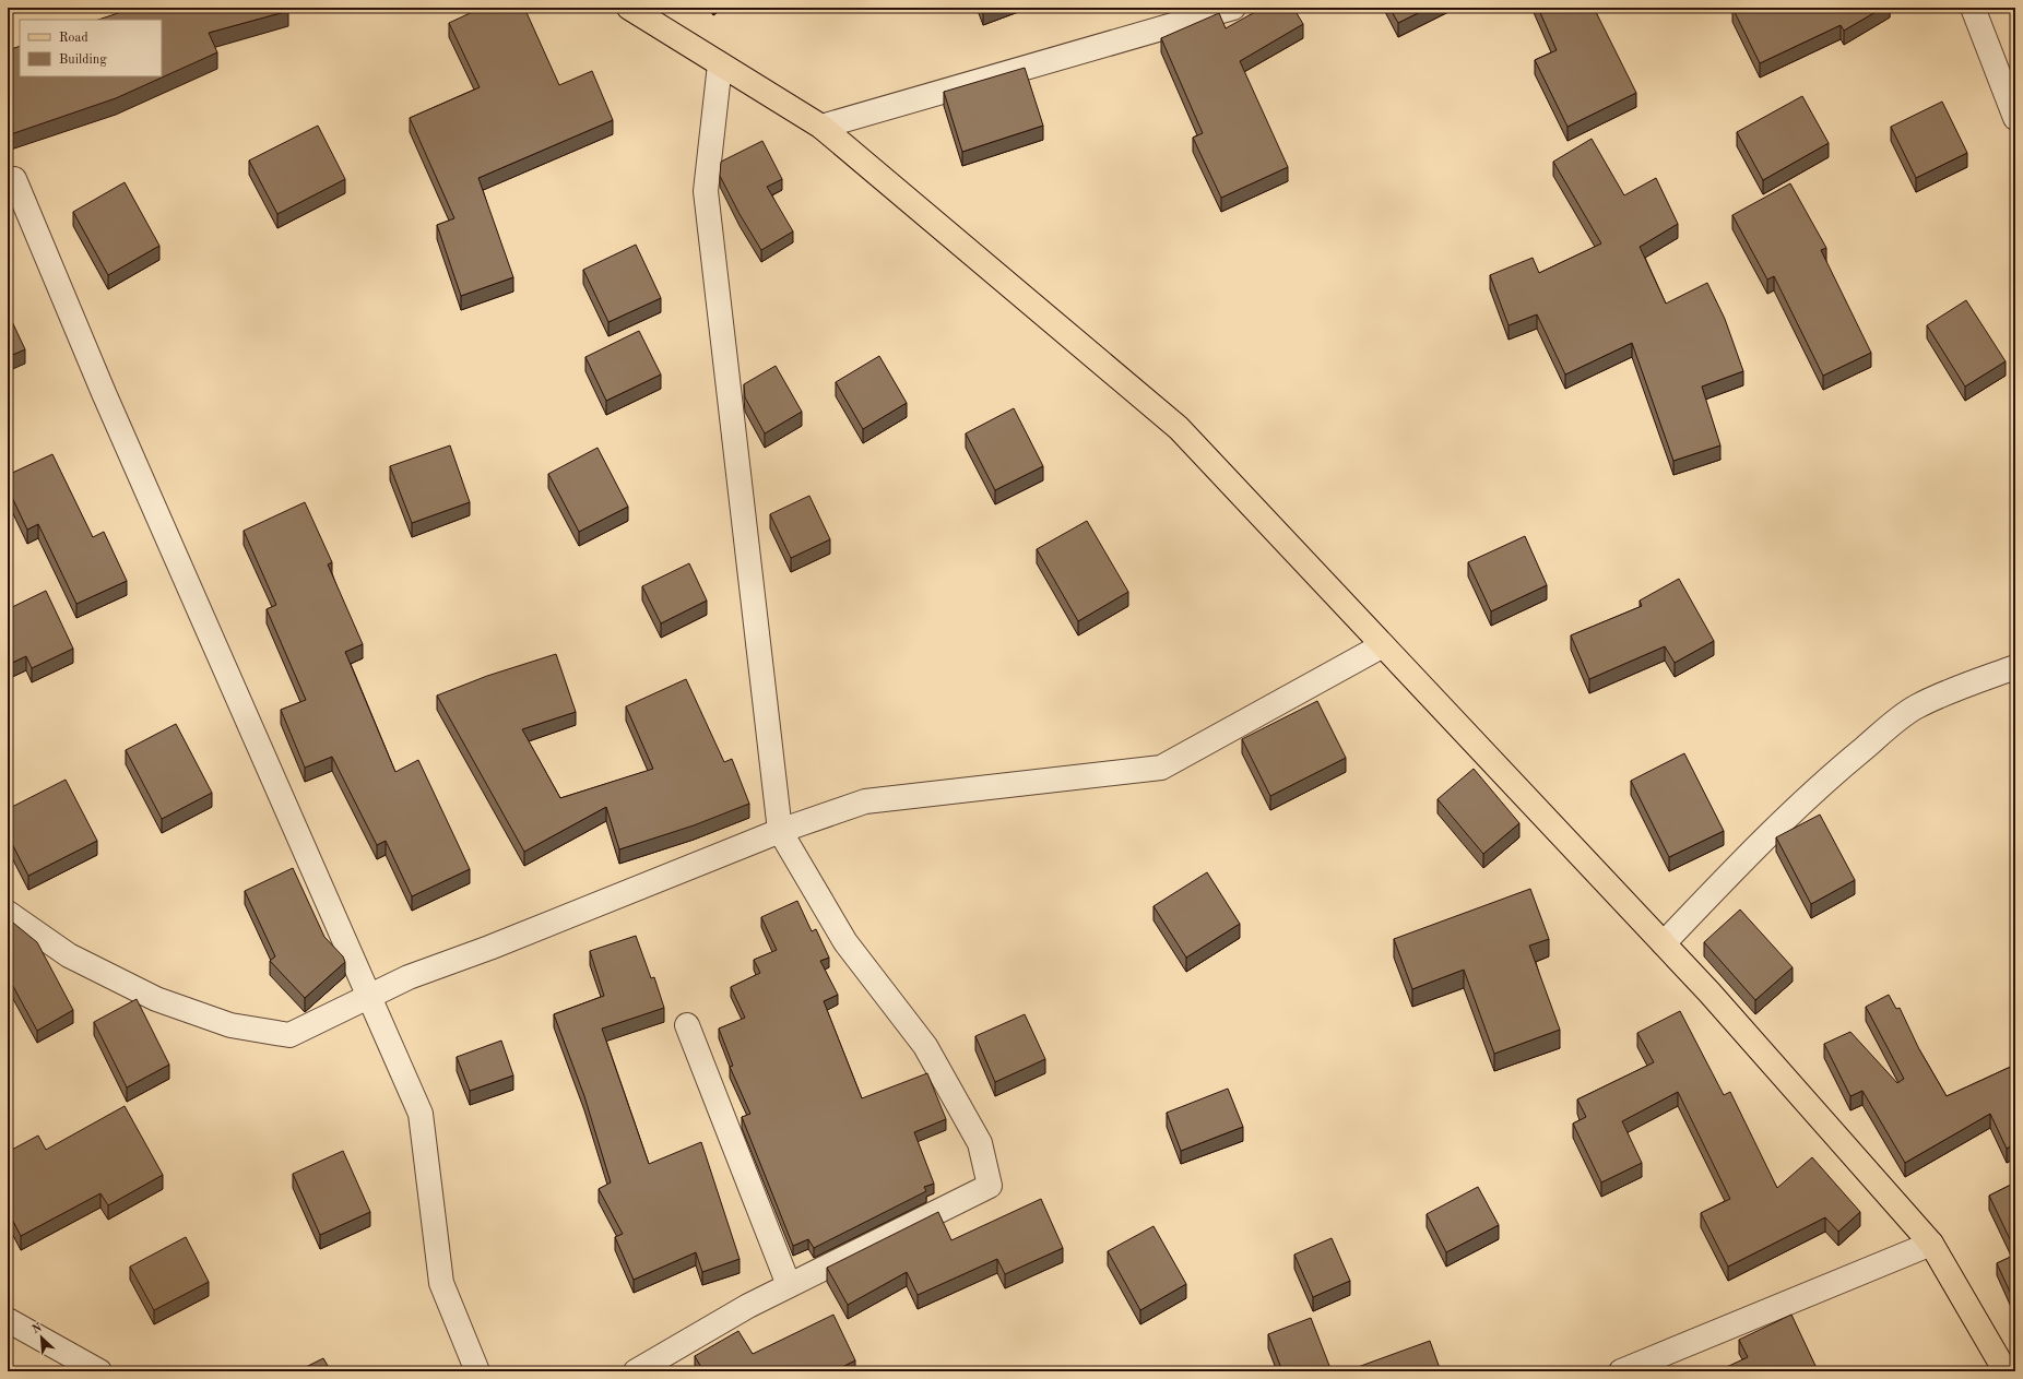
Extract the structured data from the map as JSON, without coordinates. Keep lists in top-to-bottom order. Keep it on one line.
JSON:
{"legend":["Road","Building"],"north":"top left"}
